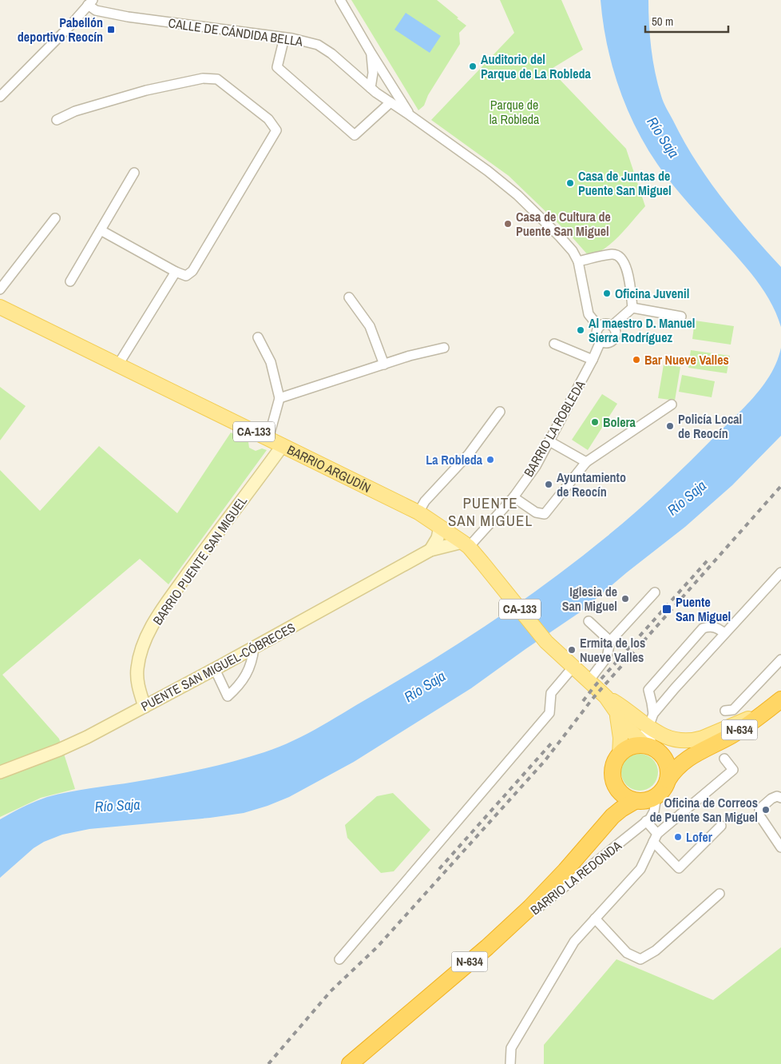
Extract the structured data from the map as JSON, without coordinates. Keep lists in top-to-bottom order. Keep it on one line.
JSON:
{"streets":{"highway":["N-634"],"main road":["CA-133","BARRIO ARGUDÍN"],"street":["CALLE DE CÁNDIDA BELLA","BARRIO LA ROBLEDA","BARRIO PUENTE SAN MIGUEL","PUENTE SAN MIGUEL-CÓBRECES","BARRIO LA REDONDA"]},"crossings":[["CALLE DE CÁNDIDA BELLA","BARRIO LA ROBLEDA"],["BARRIO LA ROBLEDA","BARRIO ARGUDÍN"],["BARRIO LA ROBLEDA","PUENTE SAN MIGUEL-CÓBRECES"],["CA-133","BARRIO ARGUDÍN"],["CA-133","N-634"],["BARRIO ARGUDÍN","BARRIO PUENTE SAN MIGUEL"],["BARRIO ARGUDÍN","PUENTE SAN MIGUEL-CÓBRECES"],["BARRIO PUENTE SAN MIGUEL","PUENTE SAN MIGUEL-CÓBRECES"],["N-634","BARRIO LA REDONDA"]],"districts":["PUENTE SAN MIGUEL"],"water":["Río Saja"],"parks":["Parque de la Robleda"],"places":{"transit":["Pabellón deportivo Reocín","Puente San Miguel"],"other":["Auditorio del Parque de La Robleda","Casa de Juntas de Puente San Miguel","Casa de Cultura de Puente San Miguel","Oficina Juvenil","Al maestro D. Manuel Sierra Rodríguez","Bar Nueve Valles","Bolera","Policía Local de Reocín","La Robleda","Ayuntamiento de Reocín","Iglesia de San Miguel","Ermita de los Nueve Valles","Oficina de Correos de Puente San Miguel","Lofer"]},"scale_bar":"50 m"}
